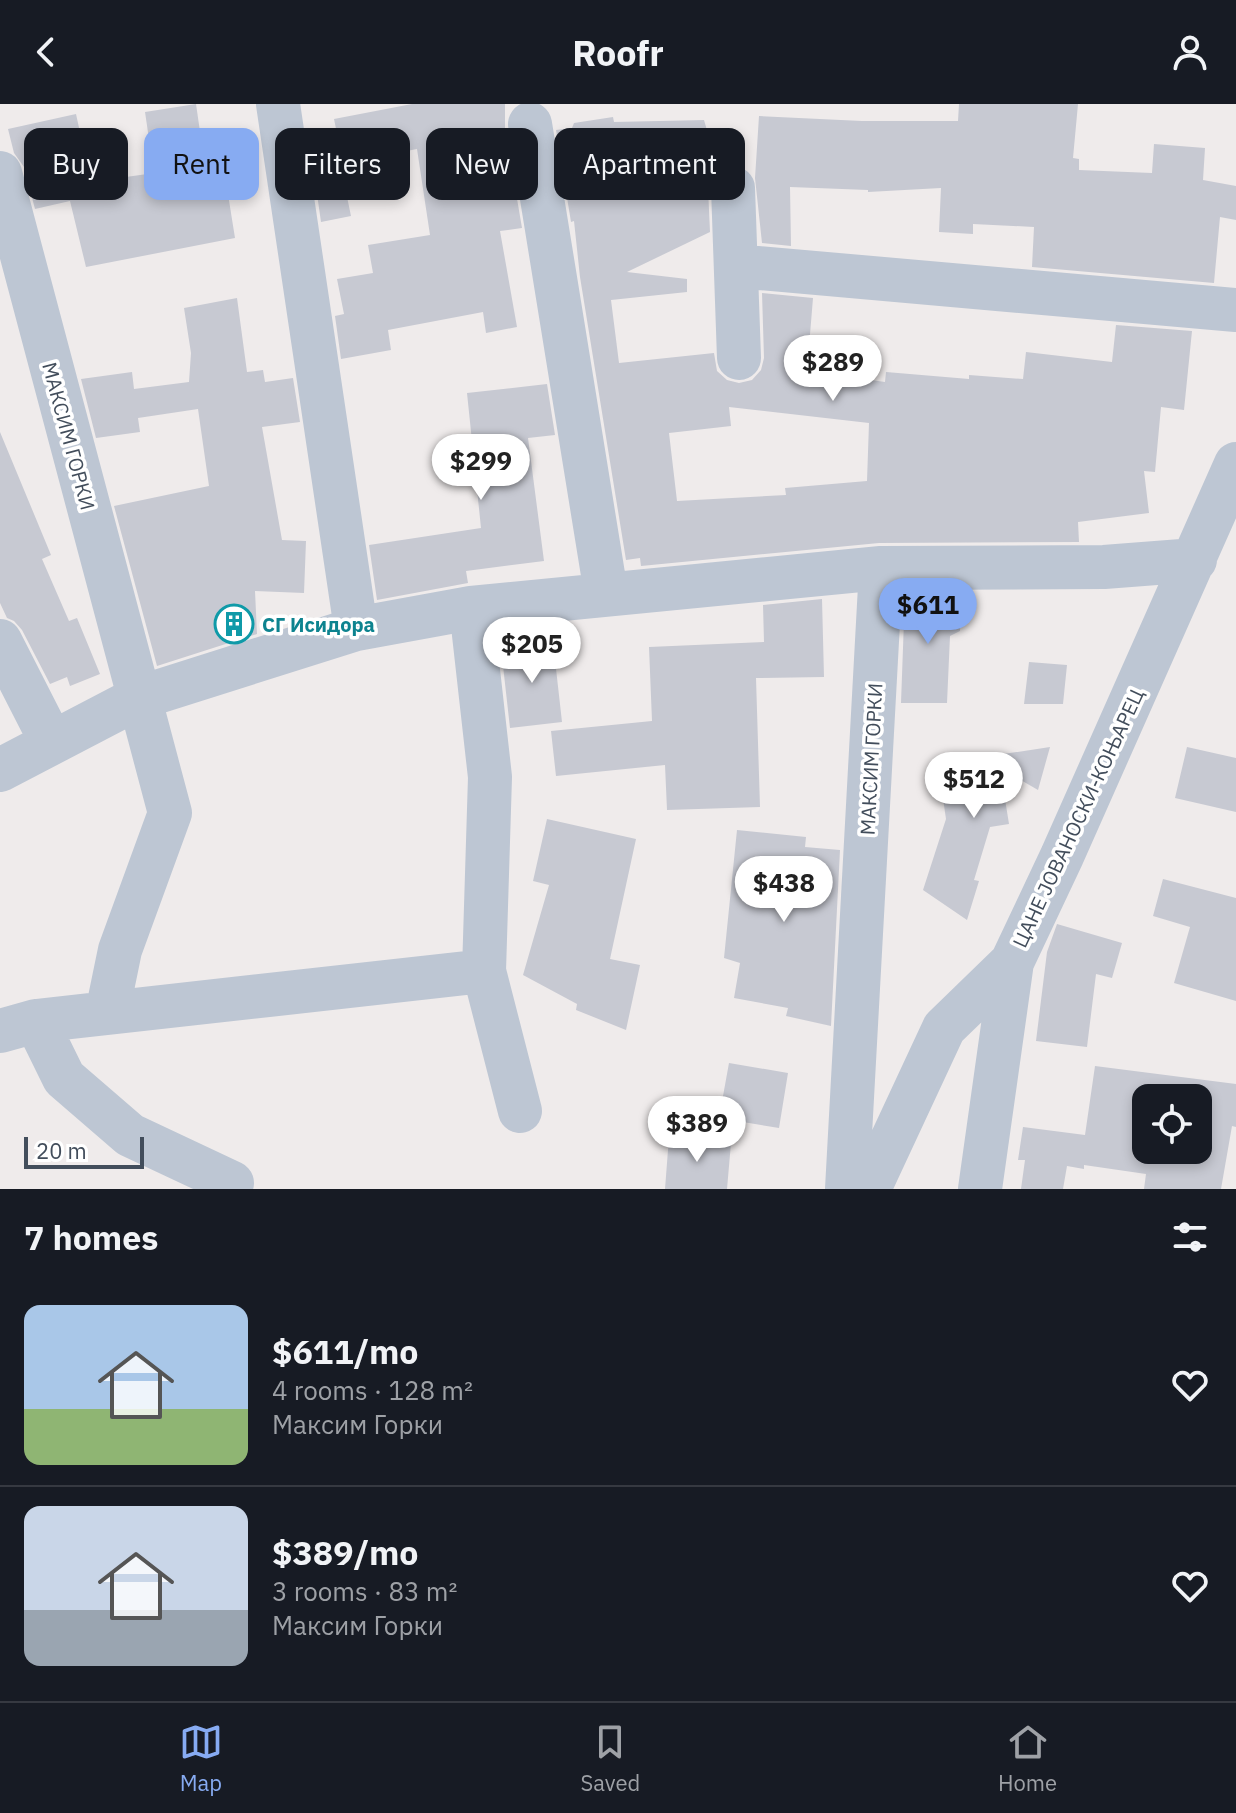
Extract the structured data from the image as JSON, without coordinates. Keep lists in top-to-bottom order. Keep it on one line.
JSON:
{"streets":{"street":["МАКСИМ ГОРКИ","ЦАНЕ ЈОВАНОСКИ-КОЊАРЕЦ"]},"places":{"building":["СГ Исидора"]},"scale_bar":"20 m","page":{"header":"Roofr","chip":["Buy","Rent","Filters","New","Apartment"],"price":["$289","$299","$611","$205","$512","$438","$389"],"scale":"20 m","heading":"7 homes","list":[{"name":"$611/mo","note":"4 rooms · 128 m² · Максим Горки"},{"name":"$389/mo","note":"3 rooms · 83 m² · Максим Горки"}],"tabs":["Map","Saved","Home"]}}
